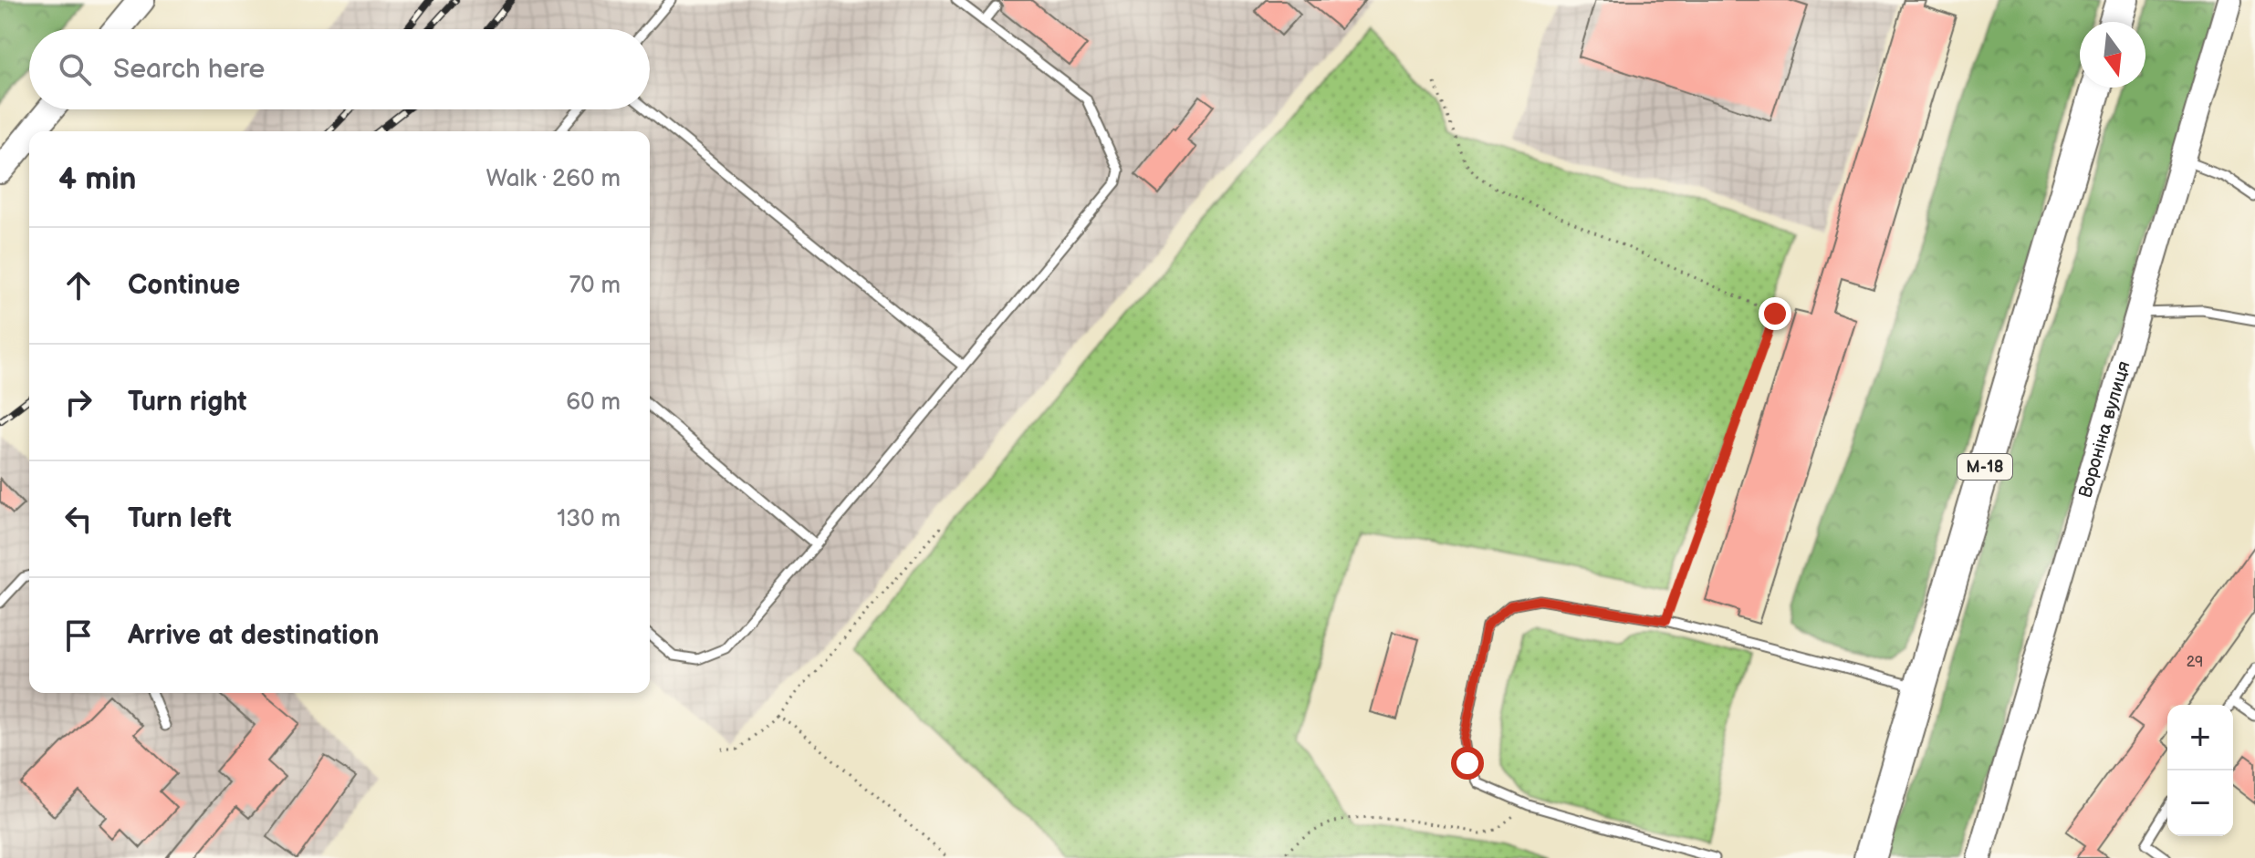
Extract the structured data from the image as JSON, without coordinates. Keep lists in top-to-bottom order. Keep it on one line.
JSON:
{"streets":{"highway":["М-18"],"street":["Вороніна вулиця"]},"house_numbers":["29"],"north":"bottom","page":{"search":"Search here","heading":["4 min","Walk · 260 m"],"list":[["Continue","70 m"],["Turn right","60 m"],["Turn left","130 m"],"Arrive at destination"],"map_buttons":["+","−"]}}
